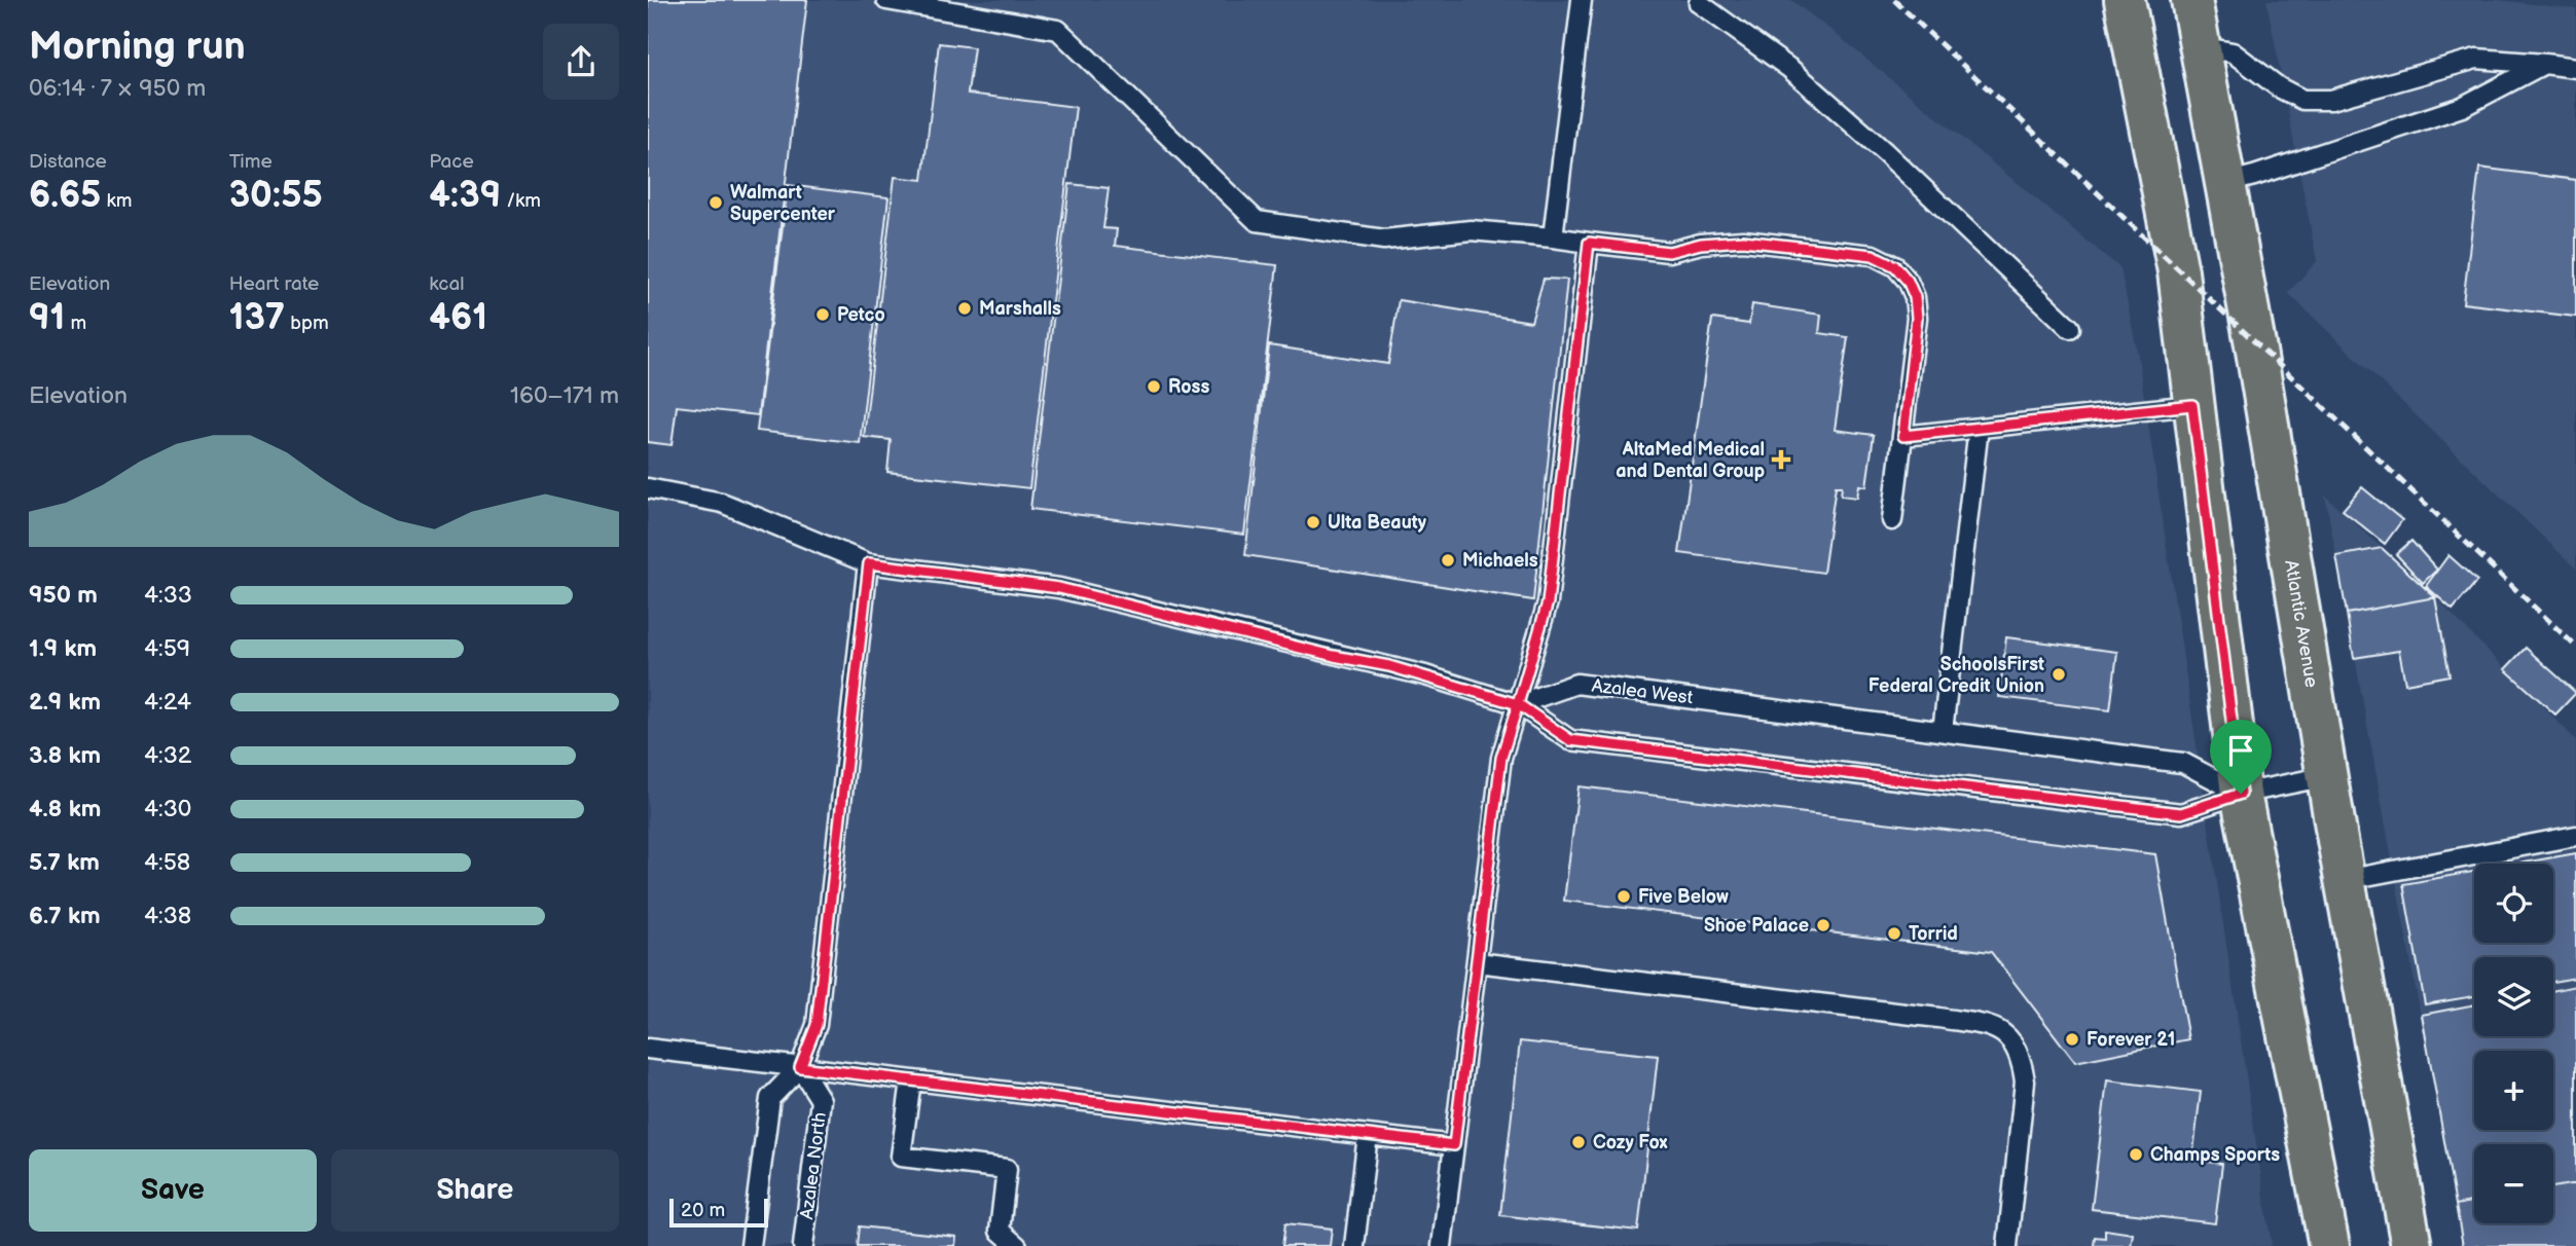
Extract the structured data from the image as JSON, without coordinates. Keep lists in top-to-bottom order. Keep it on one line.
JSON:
{"streets":{"main road":["Atlantic Avenue"],"lane":["Azalea West","Azalea North"]},"places":{"other":["Walmart Supercenter","Marshalls","Petco","Ross","Ulta Beauty","Michaels","SchoolsFirst Federal Credit Union","Five Below","Shoe Palace","Torrid","Forever 21","Cozy Fox","Champs Sports"],"health":["AltaMed Medical and Dental Group"]},"scale_bar":"20 m","page":{"heading":["Morning run","06:14 · 7 × 950 m"],"stats":[["Distance","6.65 km"],["Time","30:55"],["Pace","4:39 /km"],["Elevation","91 m"],["Heart rate","137 bpm"],["kcal","461"]],"chart":["Elevation","160–171 m"],"list":[{"name":"950 m","note":"4:33"},{"name":"1.9 km","note":"4:59"},{"name":"2.9 km","note":"4:24"},{"name":"3.8 km","note":"4:32"},{"name":"4.8 km","note":"4:30"},{"name":"5.7 km","note":"4:58"},{"name":"6.7 km","note":"4:38"}],"map_buttons":["+","−"],"buttons":["Save","Share"],"scale":"20 m"}}
